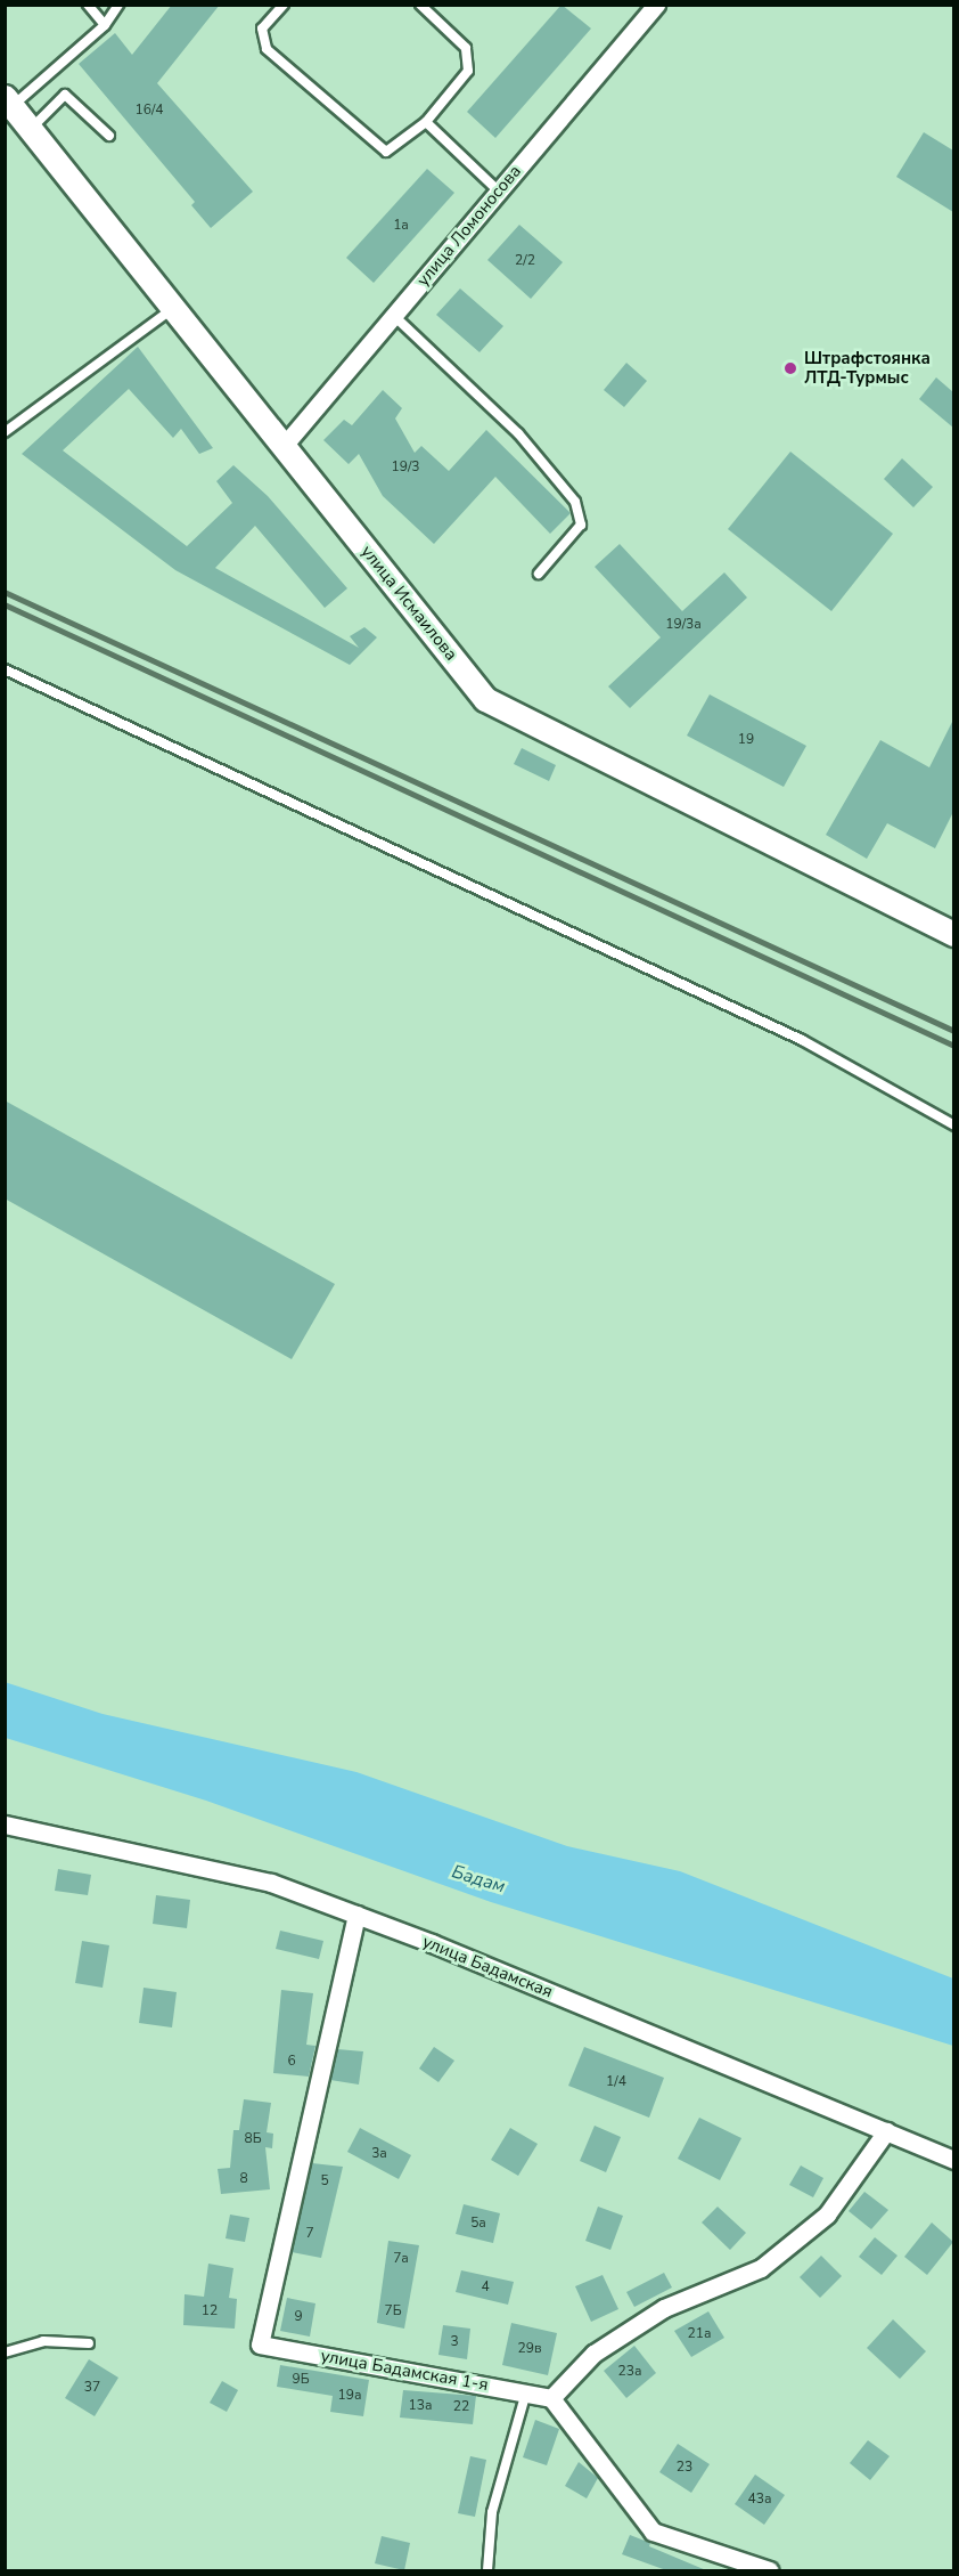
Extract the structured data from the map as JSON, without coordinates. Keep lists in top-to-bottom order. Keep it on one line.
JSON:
{"streets":{"main road":["улица Исмаилова"],"street":["улица Ломоносова","улица Бадамская","улица Бадамская 1-я"]},"crossings":[["улица Ломоносова","улица Исмаилова"],["улица Бадамская","улица Бадамская 1-я"]],"water":["Бадам"],"places":["Штрафстоянка ЛТД-Турмыс"],"house_numbers":["16/4","1а","2/2","19/3","19/3а","19","6","1/4","8Б","3а","8","5","5а","7","7а","4","12","7Б","9","21а","3","29в","23а","9Б","37","19а","13а","22","23","43а"]}
